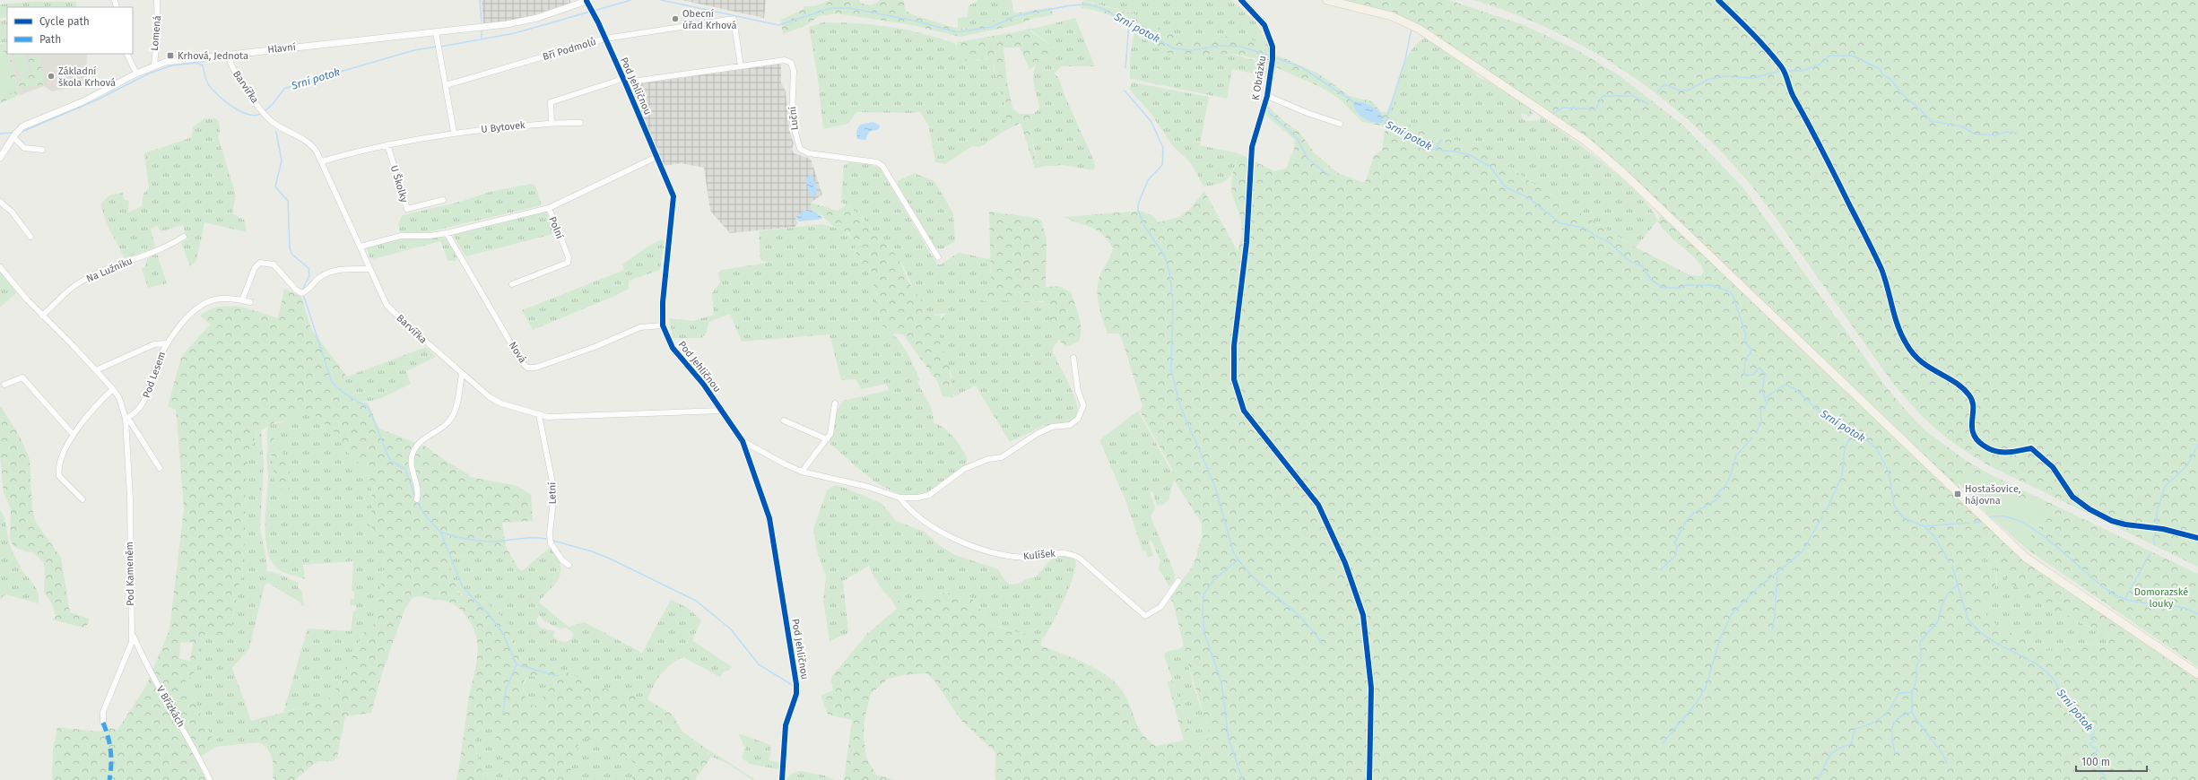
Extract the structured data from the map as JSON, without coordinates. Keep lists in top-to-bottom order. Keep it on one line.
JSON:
{"streets":{"street":["Lomená","Hlavní","Bří Podmolů","K Obrázku","Pod Jehličnou","Barvířka","Luční","U Bytovek","U Školky","Polní","Na Lužníku","Nová","Pod Lesem","Letní","Kulíšek","Pod Kameněm","V Břízkách"]},"crossings":[["Lomená","Hlavní"],["Hlavní","Pod Jehličnou"],["Hlavní","Barvířka"],["Bří Podmolů","Pod Jehličnou"],["Bří Podmolů","Luční"],["Pod Jehličnou","Barvířka"],["Pod Jehličnou","Luční"],["Pod Jehličnou","Polní"],["Pod Jehličnou","Nová"],["Barvířka","Letní"],["Na Lužníku","Pod Kameněm"],["Pod Lesem","Pod Kameněm"],["Pod Kameněm","V Břízkách"]],"water":["Srní potok"],"parks":["Domorazské louky"],"places":{"other":["Obecní úřad Krhová","Základní škola Krhová"],"transit":["Krhová, Jednota","Hostašovice, hájovna"]},"legend":["Cycle path","Path"],"scale_bar":"100 m"}
